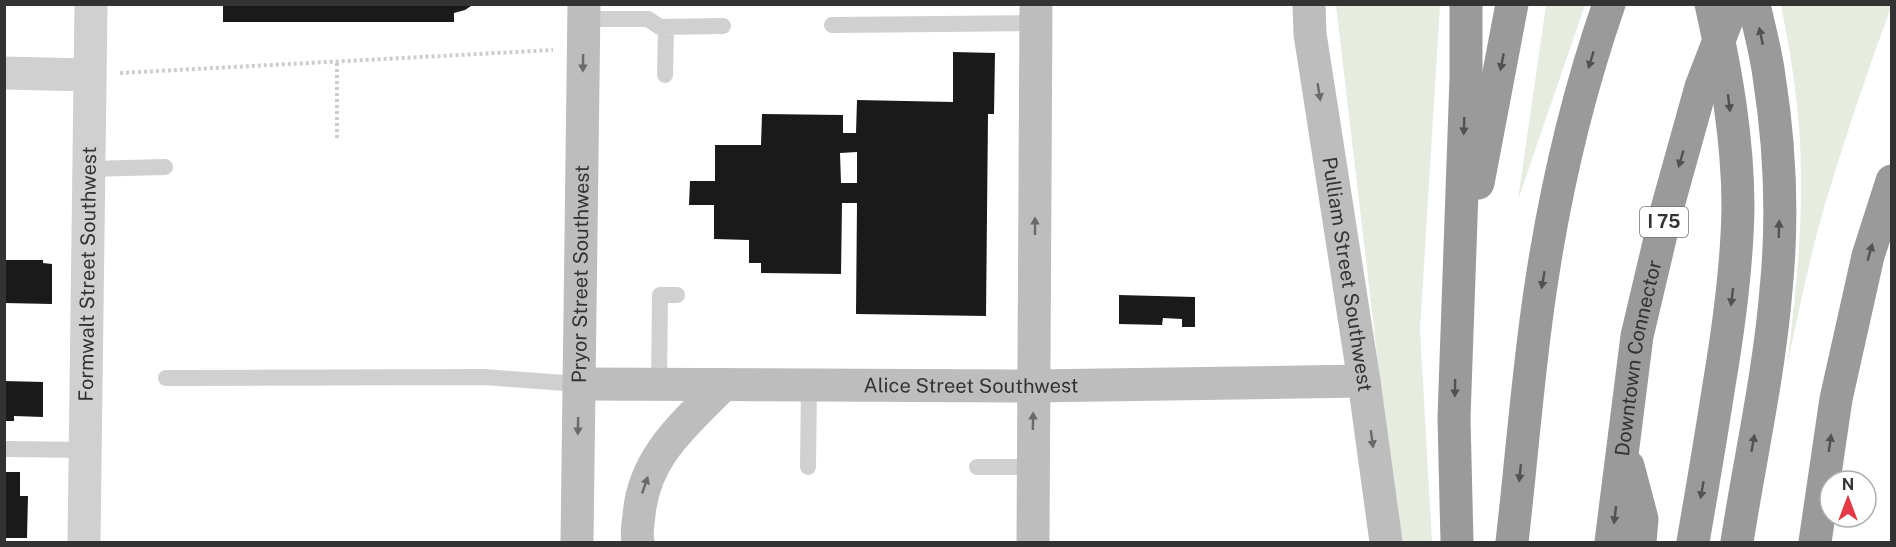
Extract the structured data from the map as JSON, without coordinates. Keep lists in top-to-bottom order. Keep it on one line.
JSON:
{"streets":{"highway":["I 75","Downtown Connector"],"main road":["Pryor Street Southwest","Pulliam Street Southwest","Alice Street Southwest"],"street":["Formwalt Street Southwest"]},"crossings":[["Pryor Street Southwest","Alice Street Southwest"],["Pulliam Street Southwest","Alice Street Southwest"]],"one_way":["Pryor Street Southwest","Pulliam Street Southwest"],"north":"top"}
